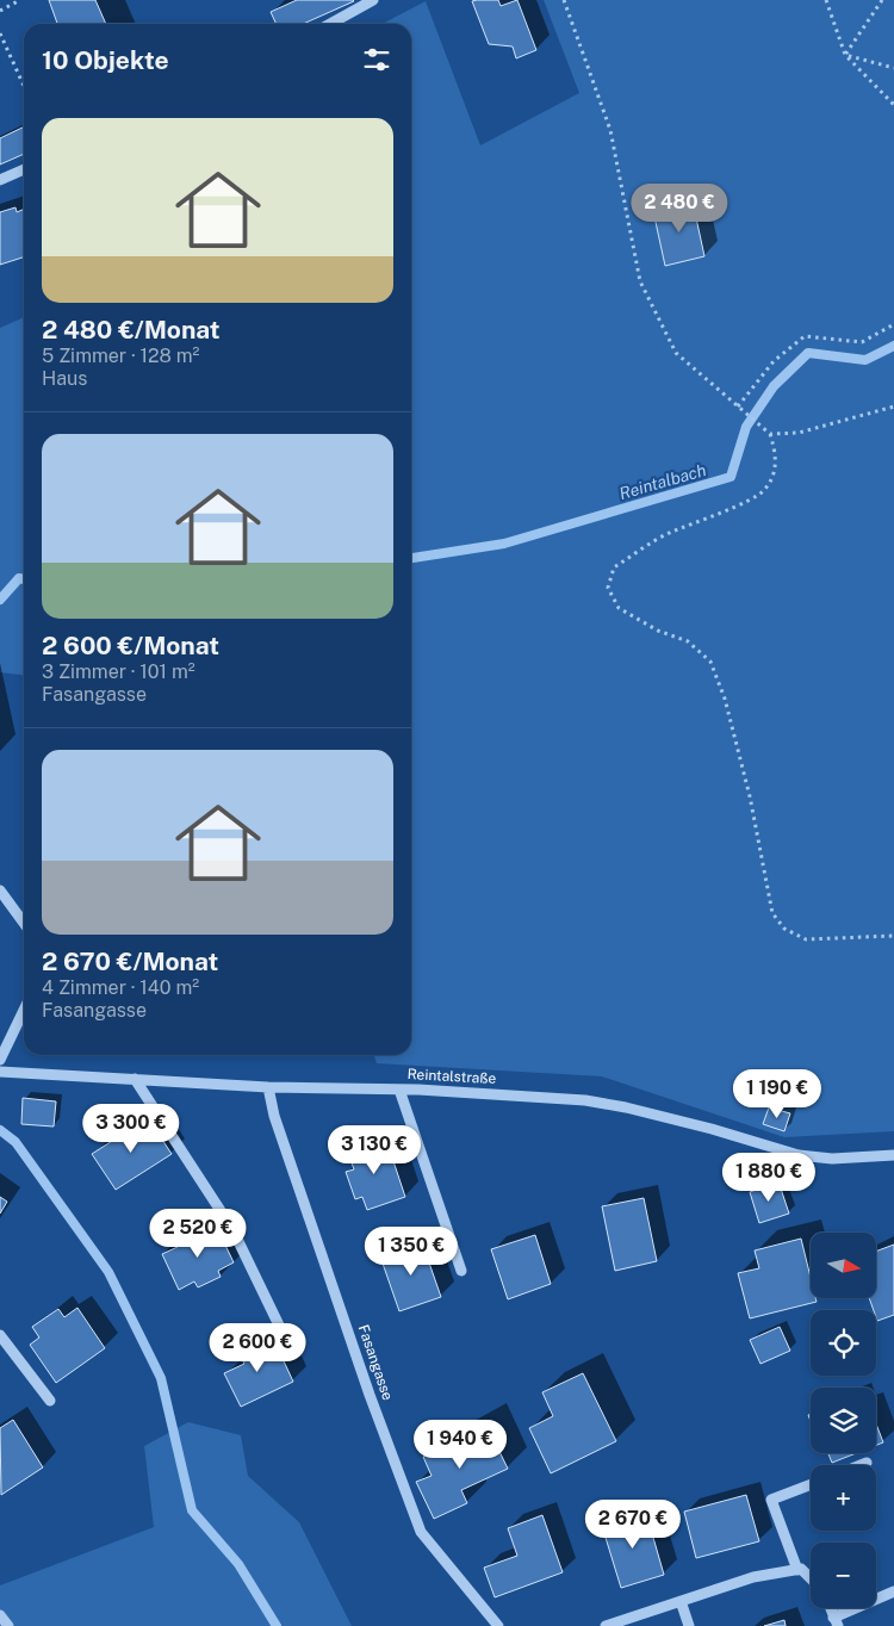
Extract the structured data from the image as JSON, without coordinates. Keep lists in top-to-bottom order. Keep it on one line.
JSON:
{"streets":{"street":["Reintalstraße","Fasangasse"]},"crossings":[["Reintalstraße","Fasangasse"]],"water":["Reintalbach"],"north":"right","page":{"heading":"10 Objekte","list":[{"name":"2 480 €/Monat","note":"5 Zimmer · 128 m² · Haus"},{"name":"2 600 €/Monat","note":"3 Zimmer · 101 m² · Fasangasse"},{"name":"2 670 €/Monat","note":"4 Zimmer · 140 m² · Fasangasse"}],"price":["2 480 €","1 190 €","3 300 €","3 130 €","1 880 €","2 520 €","1 350 €","2 600 €","1 940 €","2 670 €"],"map_buttons":["+","−"]}}
